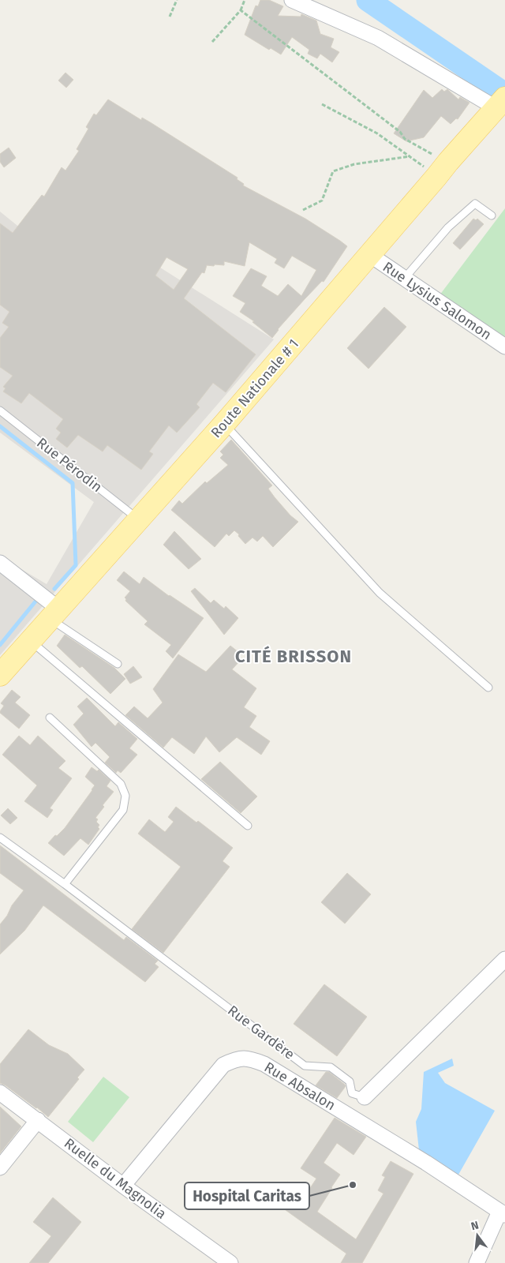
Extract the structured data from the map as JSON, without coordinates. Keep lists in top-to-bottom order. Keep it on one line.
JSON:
{"streets":{"main road":["Route Nationale # 1"],"street":["Rue Lysius Salomon","Rue Gardère","Rue Absalon","Ruelle du Magnolia"],"lane":["Rue Pérodin"]},"crossings":[["Rue Lysius Salomon","Route Nationale # 1"],["Route Nationale # 1","Rue Pérodin"],["Rue Absalon","Ruelle du Magnolia"]],"districts":["CITÉ BRISSON"],"places":["Hospital Caritas"],"north":"top"}
